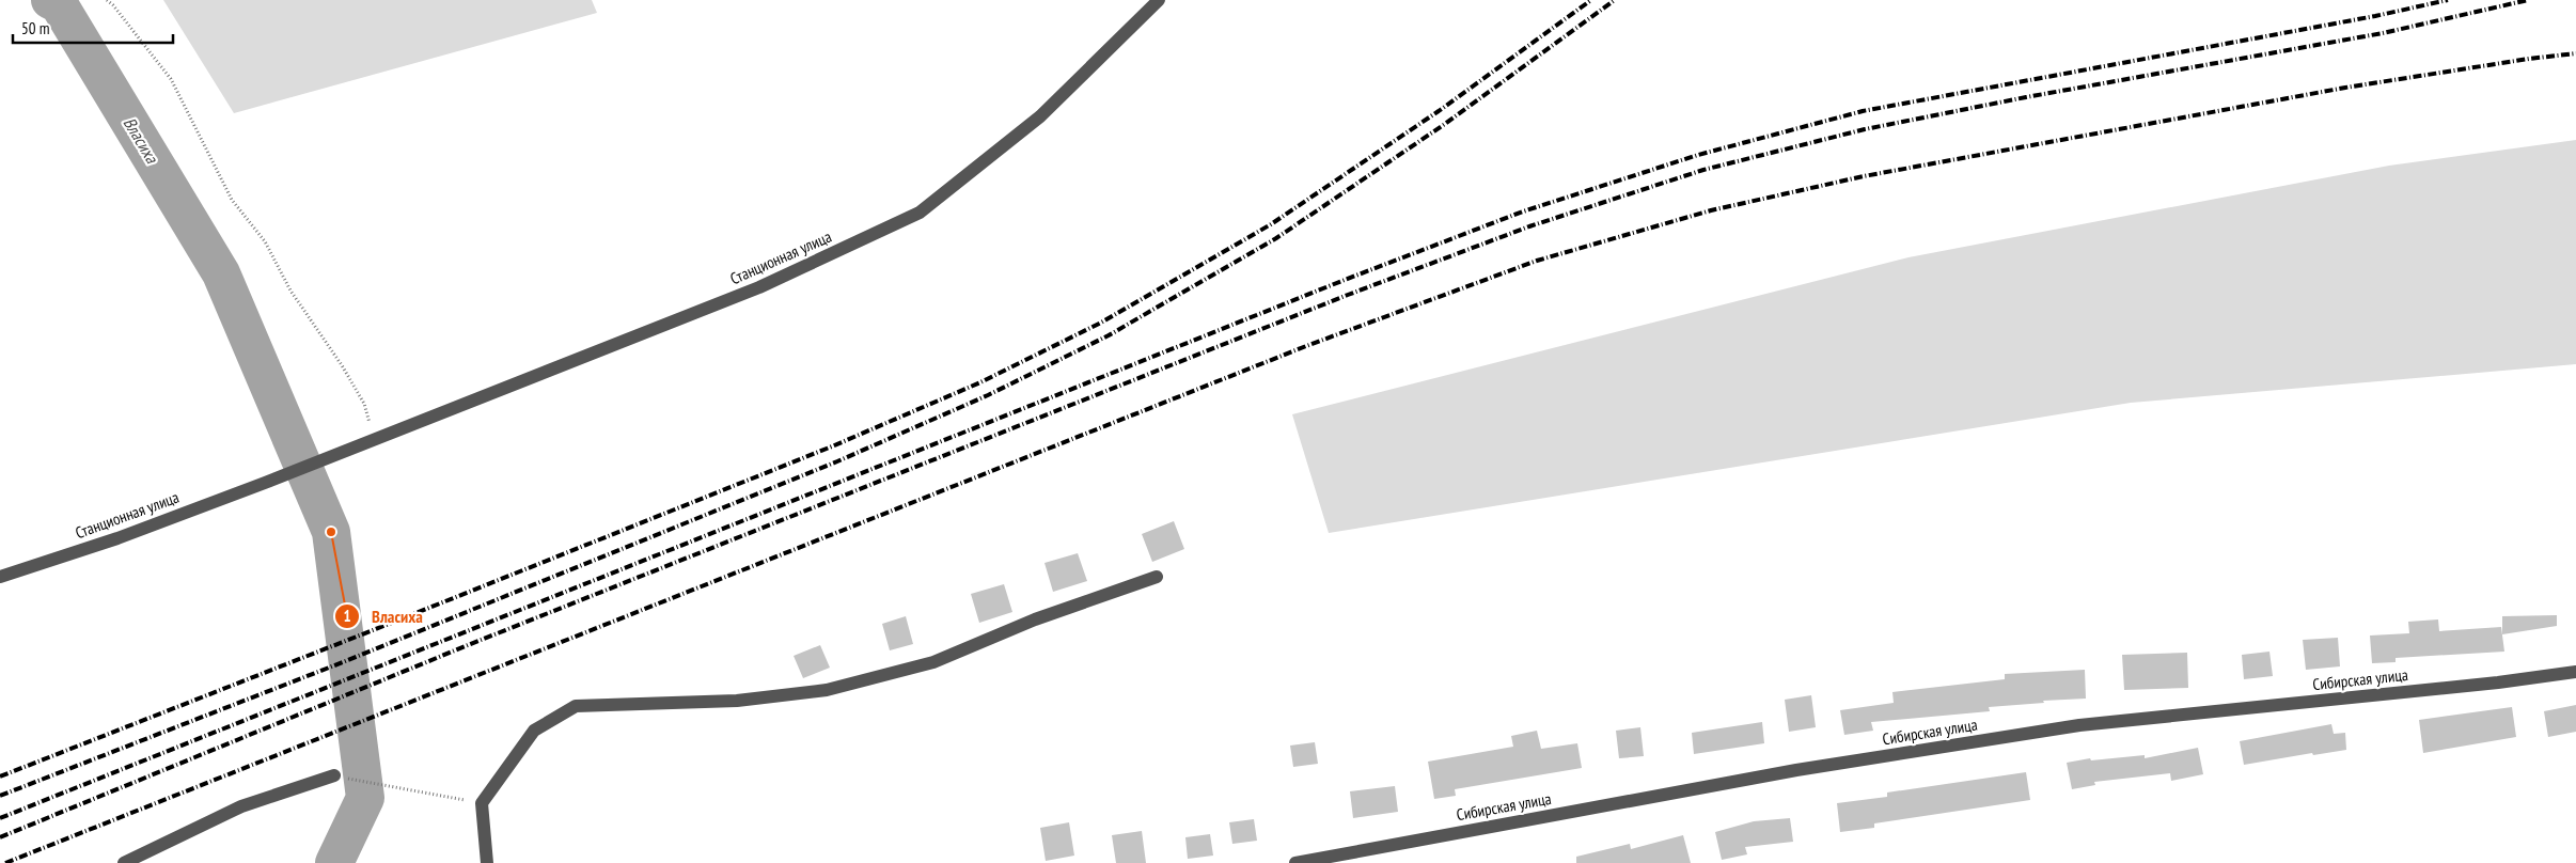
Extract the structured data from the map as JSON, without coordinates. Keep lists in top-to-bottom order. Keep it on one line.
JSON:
{"streets":{"street":["Станционная улица","Сибирская улица"]},"water":["Власиха"],"places":["Власиха"],"scale_bar":"50 m"}
